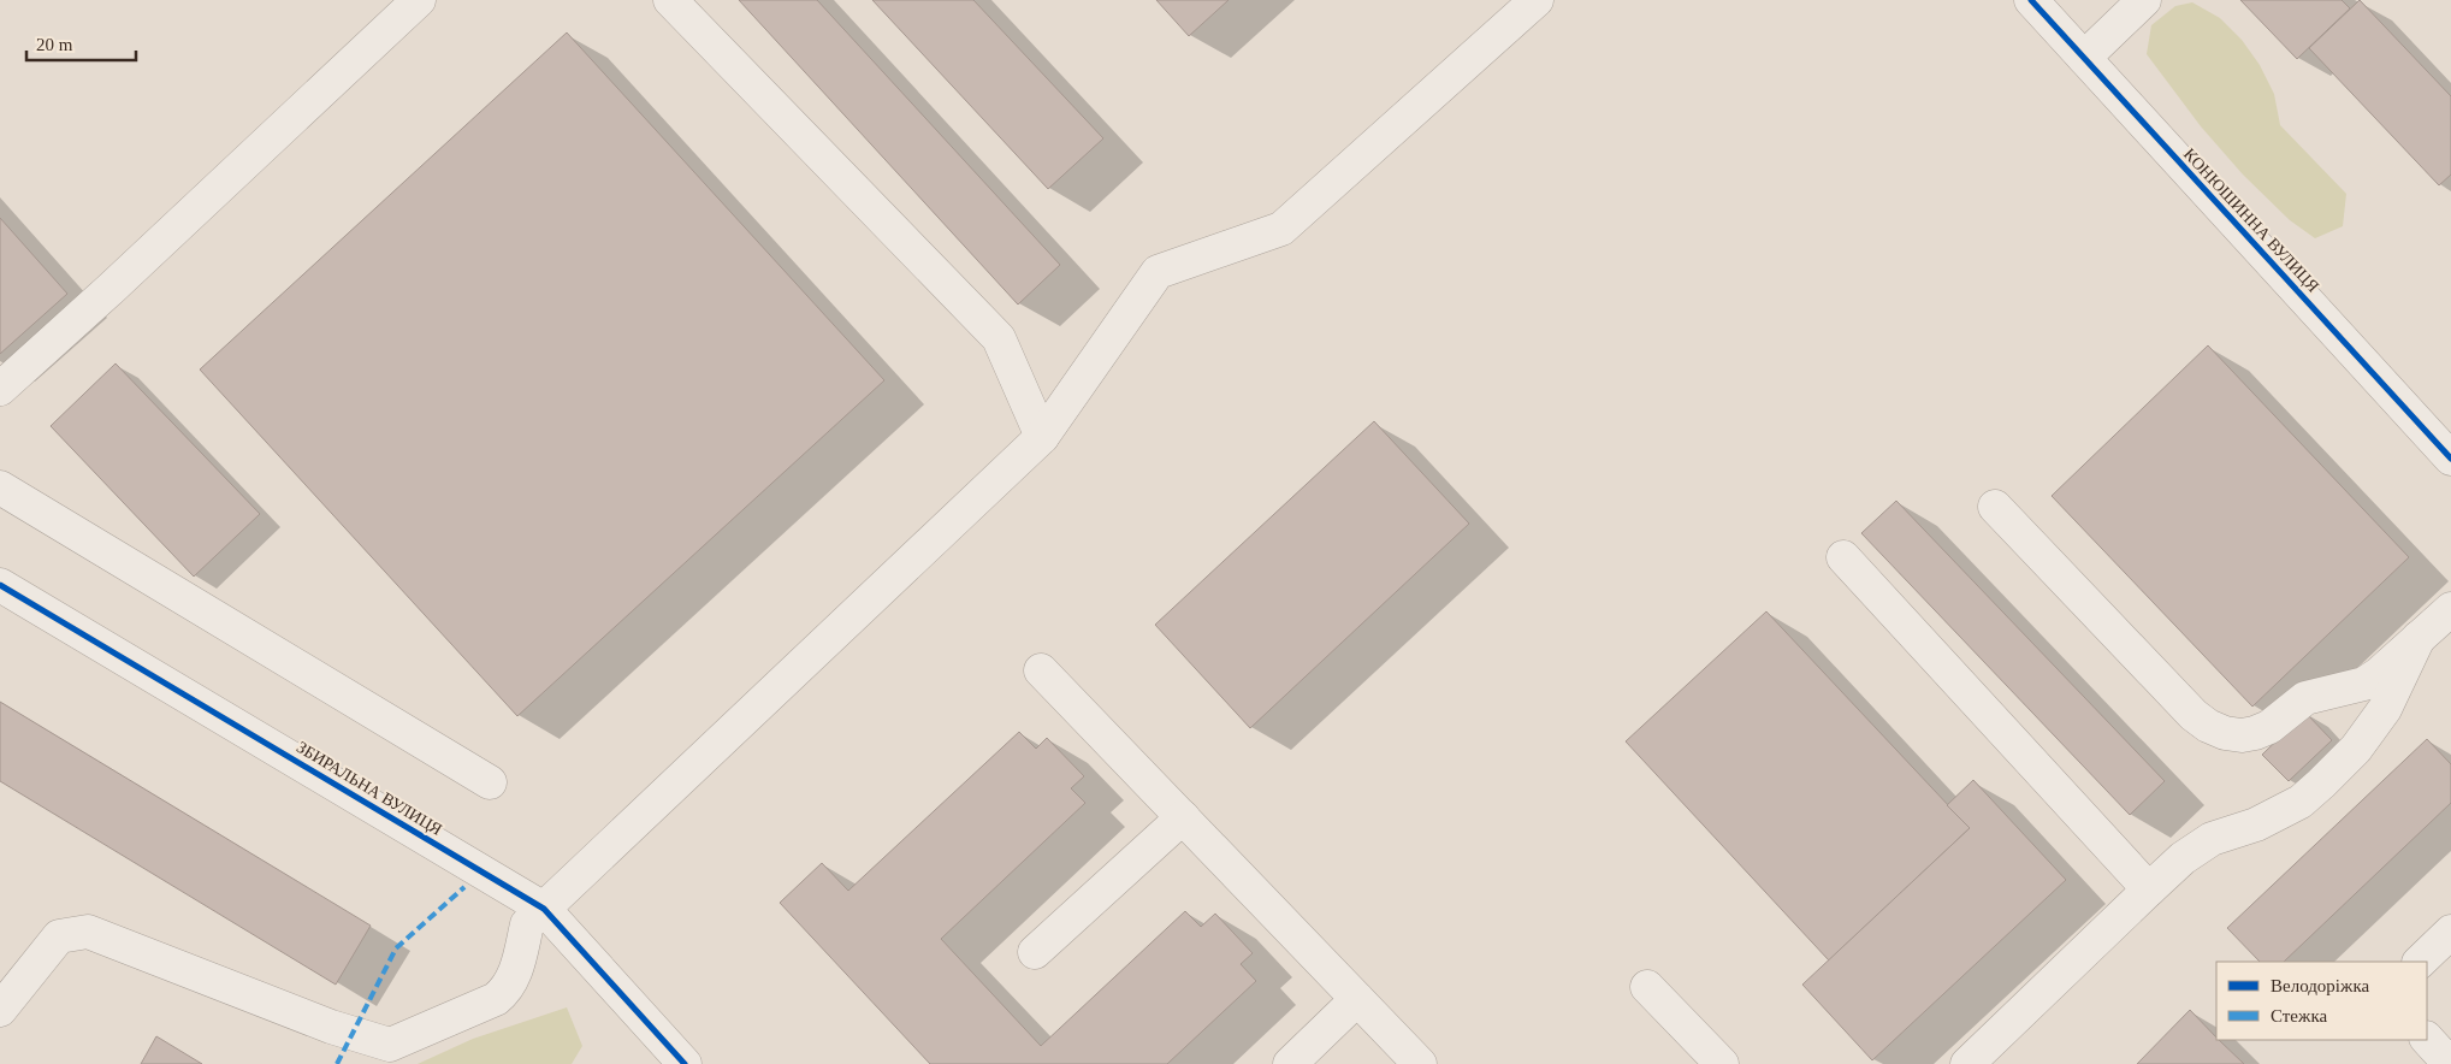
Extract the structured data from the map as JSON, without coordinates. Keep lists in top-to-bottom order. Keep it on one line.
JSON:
{"streets":{"street":["КОНЮШИННА ВУЛИЦЯ","ЗБИРАЛЬНА ВУЛИЦЯ"]},"legend":["Велодоріжка","Стежка"],"scale_bar":"20 m"}
